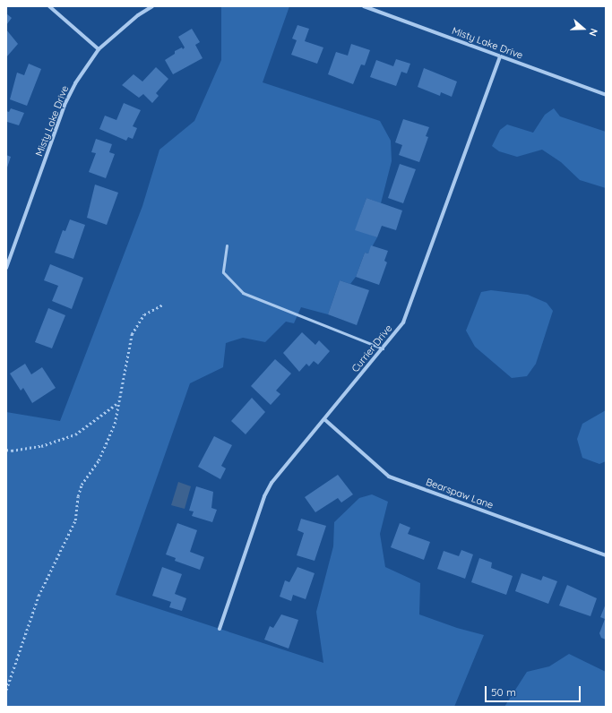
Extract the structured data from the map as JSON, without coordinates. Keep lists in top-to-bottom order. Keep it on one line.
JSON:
{"streets":{"street":["Misty Lake Drive","Currier Drive","Bearspaw Lane"]},"crossings":[["Misty Lake Drive","Currier Drive"],["Currier Drive","Bearspaw Lane"]],"scale_bar":"50 m","north":"right"}
